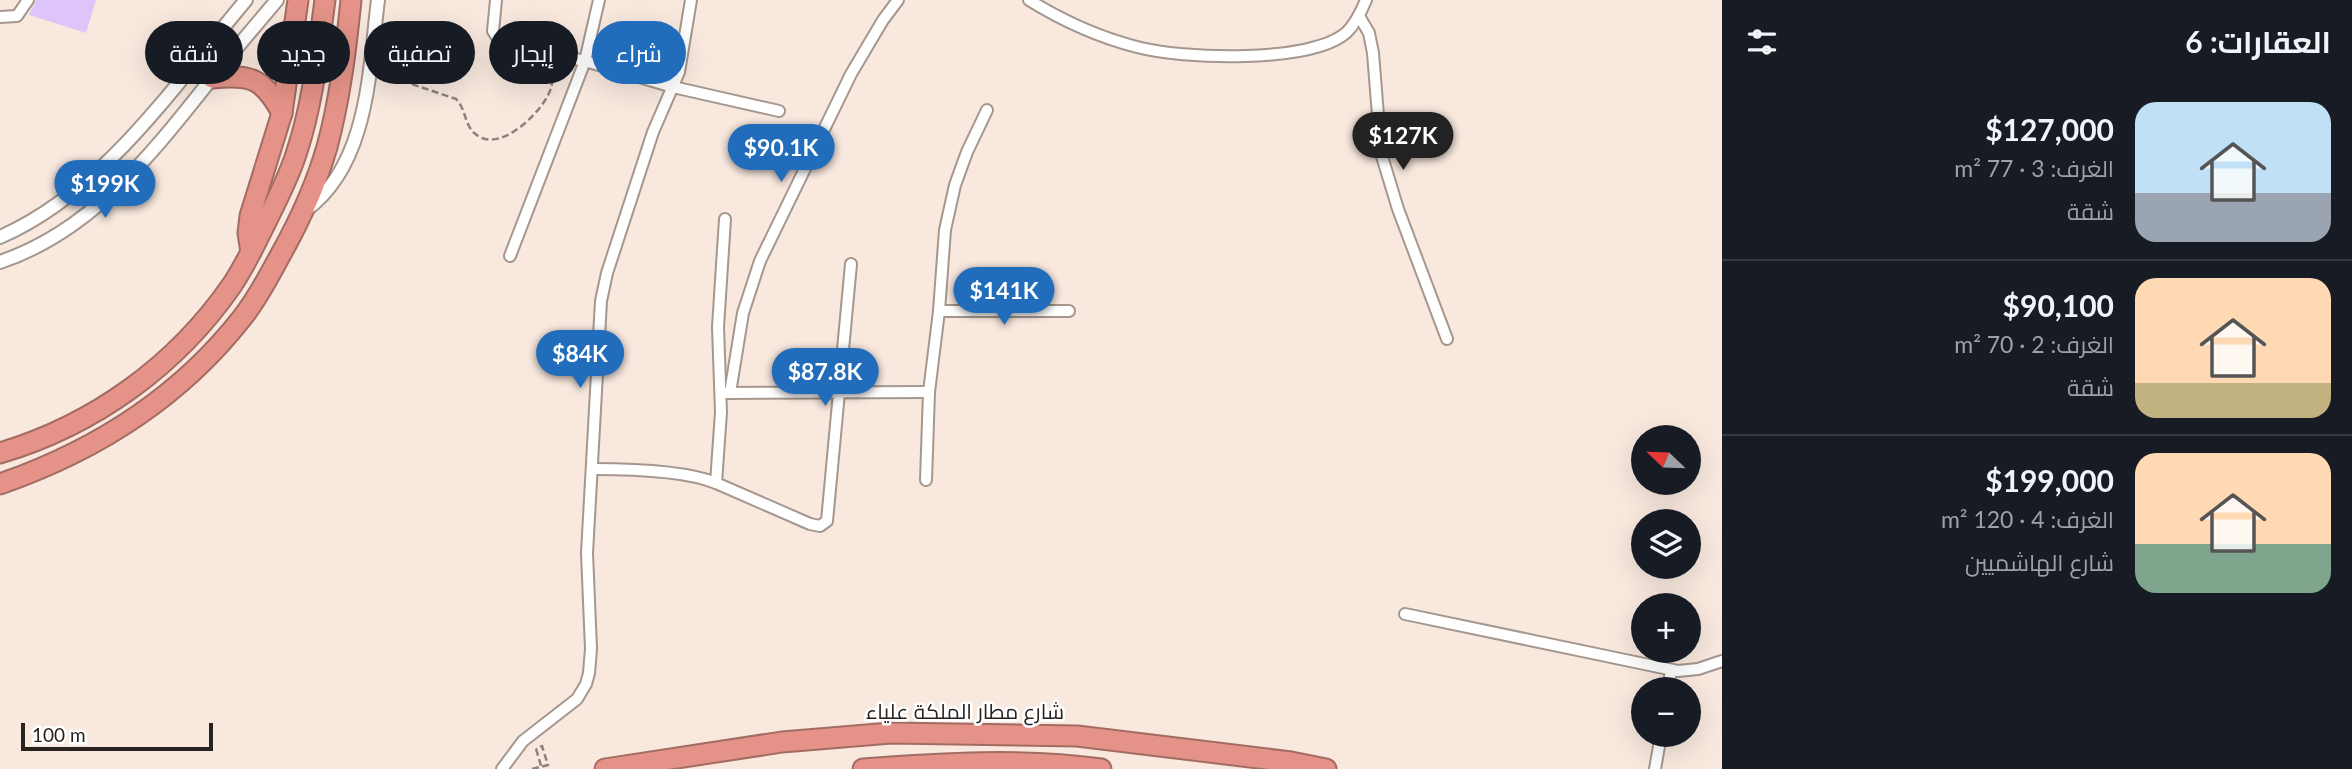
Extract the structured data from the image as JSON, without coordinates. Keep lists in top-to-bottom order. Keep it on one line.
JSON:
{"streets":{"highway":["شارع مطار الملكة علياء"]},"scale_bar":"100 m","north":"top left","page":{"heading":"العقارات: 6","chip":["شراء","إيجار","تصفية","جديد","شقة"],"list":[{"name":"$127,000","note":"الغرف: 3 · 77 m² · شقة"},{"name":"$90,100","note":"الغرف: 2 · 70 m² · شقة"},{"name":"$199,000","note":"الغرف: 4 · 120 m² · شارع الهاشميين"}],"price":["$127K","$90.1K","$199K","$141K","$84K","$87.8K"],"map_buttons":["+","−"],"scale":"100 m"}}
